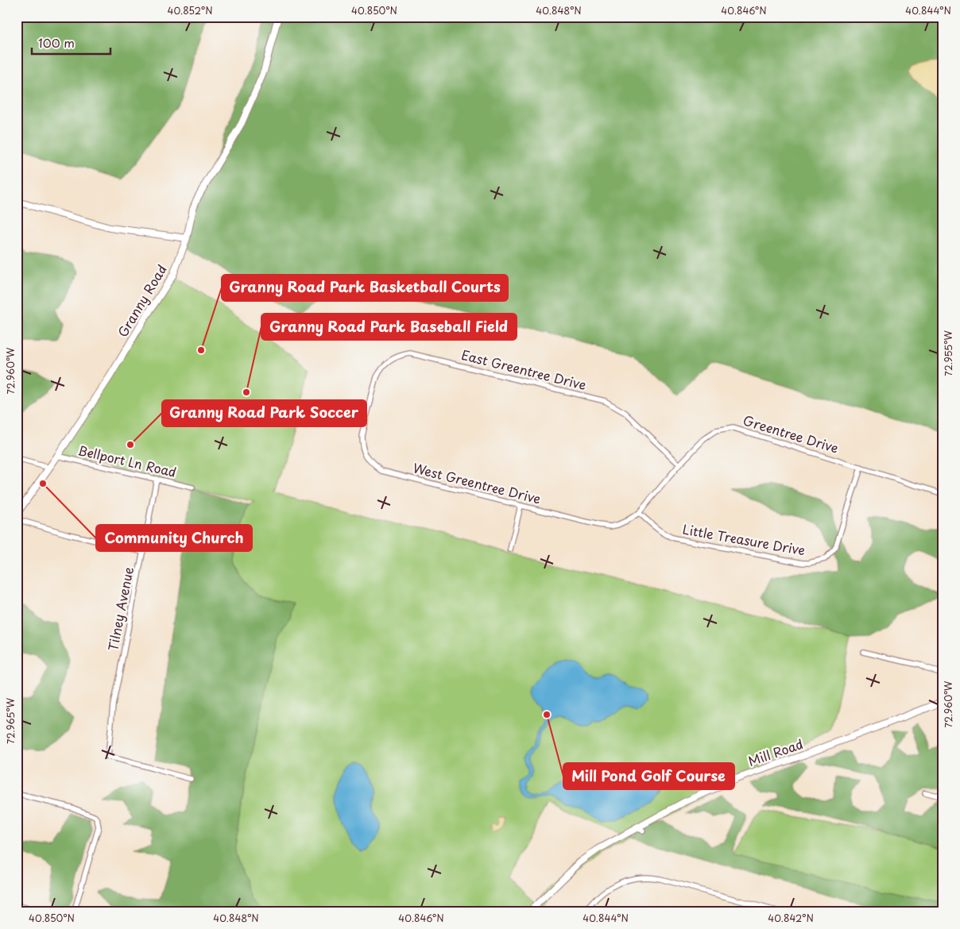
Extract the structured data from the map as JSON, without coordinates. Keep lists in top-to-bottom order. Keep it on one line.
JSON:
{"streets":{"street":["Granny Road","East Greentree Drive","Greentree Drive","Bellport Ln Road","West Greentree Drive","Little Treasure Drive","Tilney Avenue","Mill Road"]},"crossings":[["Granny Road","Bellport Ln Road"],["East Greentree Drive","Greentree Drive"],["East Greentree Drive","West Greentree Drive"],["Greentree Drive","West Greentree Drive"],["Greentree Drive","Little Treasure Drive"],["Bellport Ln Road","Tilney Avenue"],["West Greentree Drive","Little Treasure Drive"]],"places":["Granny Road Park Basketball Courts","Granny Road Park Baseball Field","Granny Road Park Soccer","Community Church","Mill Pond Golf Course"],"scale_bar":"100 m","coordinates":["40.852°N","40.850°N","40.848°N","40.846°N","40.844°N","72.955°W","72.960°W","72.965°W","40.842°N"]}
